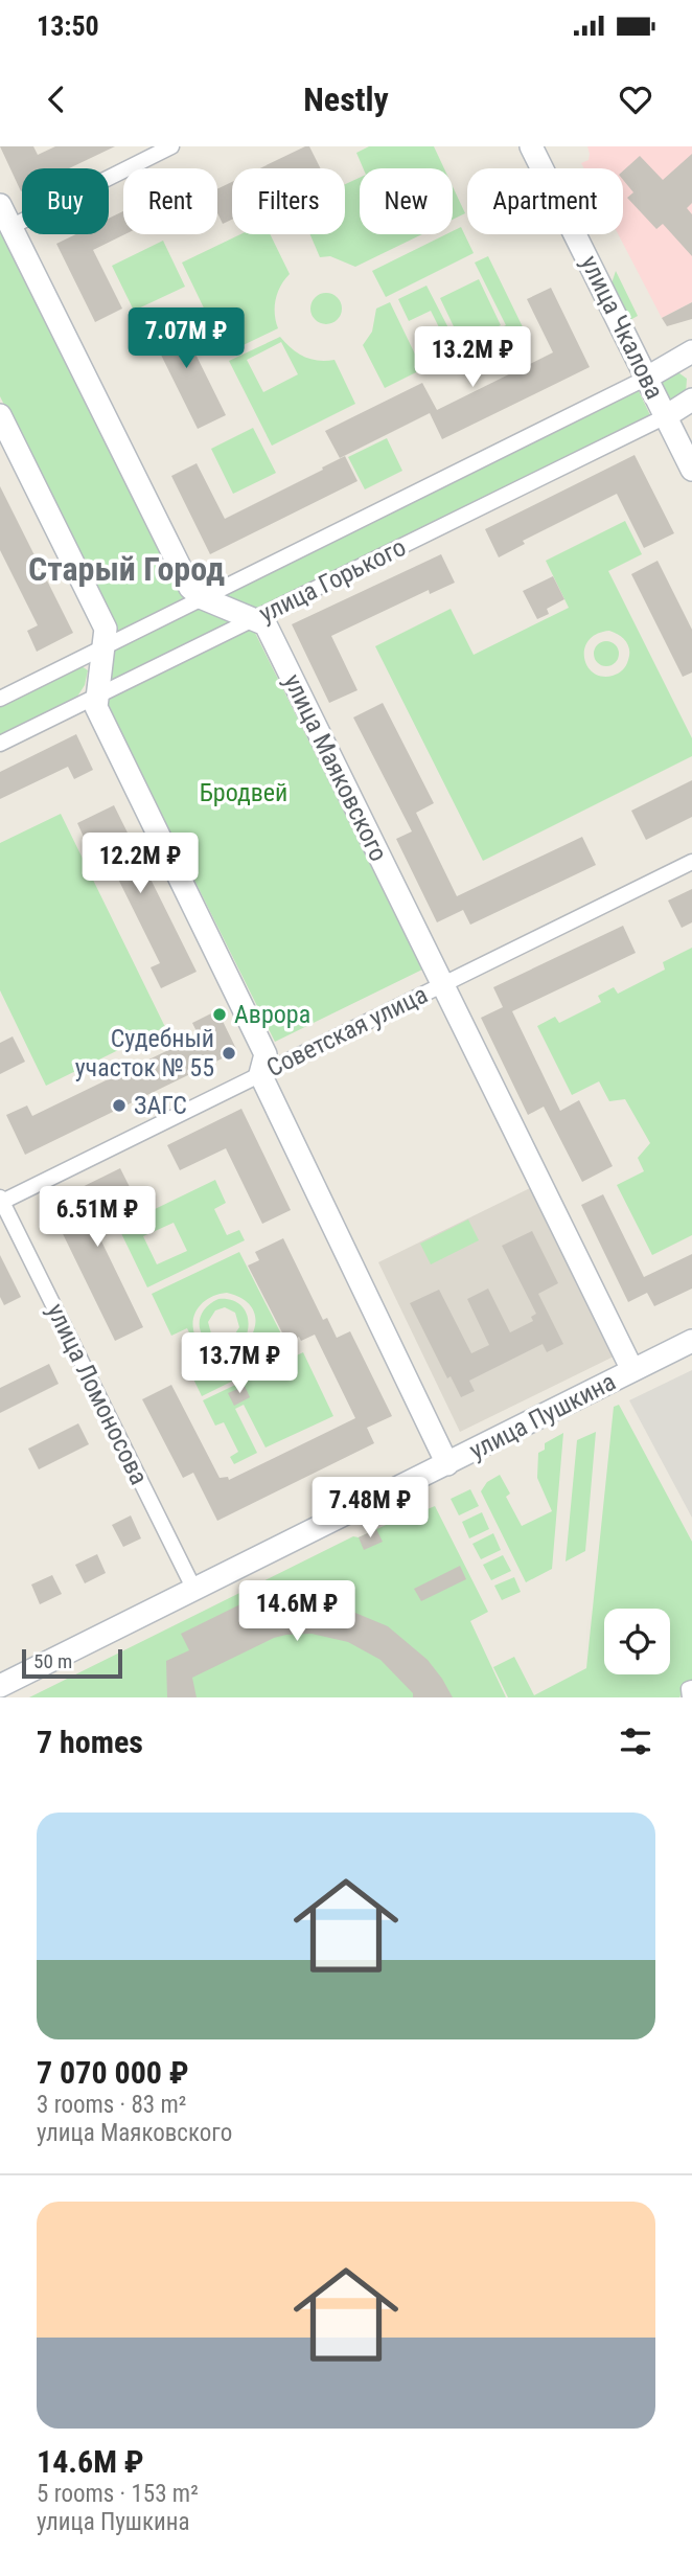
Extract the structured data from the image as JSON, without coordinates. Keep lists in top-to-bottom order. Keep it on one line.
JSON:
{"streets":{"street":["улица Чкалова","улица Горького","улица Маяковского","Советская улица","улица Ломоносова","улица Пушкина"]},"crossings":[["улица Чкалова","улица Горького"],["улица Горького","улица Маяковского"],["улица Маяковского","Советская улица"],["улица Маяковского","улица Пушкина"],["Советская улица","улица Ломоносова"],["улица Ломоносова","улица Пушкина"]],"districts":["Старый Город"],"parks":["Бродвей"],"places":["Аврора","Судебный участок № 55","ЗАГС"],"scale_bar":"50 m","page":{"status":"13:50","header":"Nestly","chip":["Buy","Rent","Filters","New","Apartment"],"price":["7.07M ₽","13.2M ₽","12.2M ₽","6.51M ₽","13.7M ₽","7.48M ₽","14.6M ₽"],"scale":"50 m","heading":"7 homes","list":[{"name":"7 070 000 ₽","note":"3 rooms · 83 m² · улица Маяковского"},{"name":"14.6M ₽","note":"5 rooms · 153 m² · улица Пушкина"}]}}
